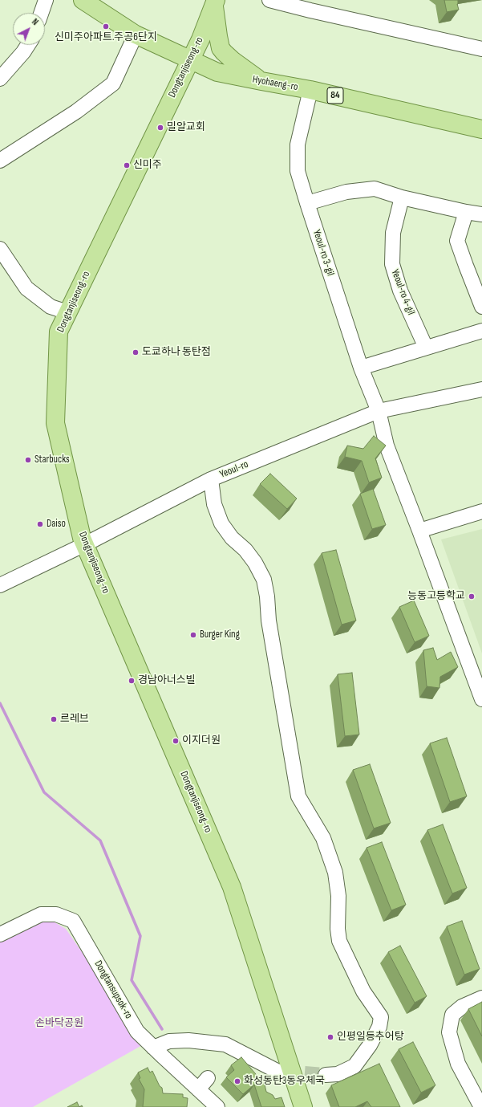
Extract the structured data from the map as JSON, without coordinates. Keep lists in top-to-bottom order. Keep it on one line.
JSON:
{"streets":{"main road":["Dongtanjiseong-ro","Hyohaeng-ro","84"],"street":["Yeoul-ro 3-gil","Yeoul-ro 4-gil","Yeoul-ro","Dongtansupsok-ro"]},"crossings":[["Dongtanjiseong-ro","Hyohaeng-ro"],["Dongtanjiseong-ro","Yeoul-ro"],["Hyohaeng-ro","Yeoul-ro 3-gil"],["Yeoul-ro 3-gil","Yeoul-ro"]],"parks":["손바닥공원"],"places":["신미주아파트.주공6단지","밀알교회","신미주","도쿄하나 동탄점","Starbucks","Daiso","능동고등학교","Burger King","경남아너스빌","르레브","이지더원","인평일등추어탕","화성동탄3동우체국"],"north":"top right"}
